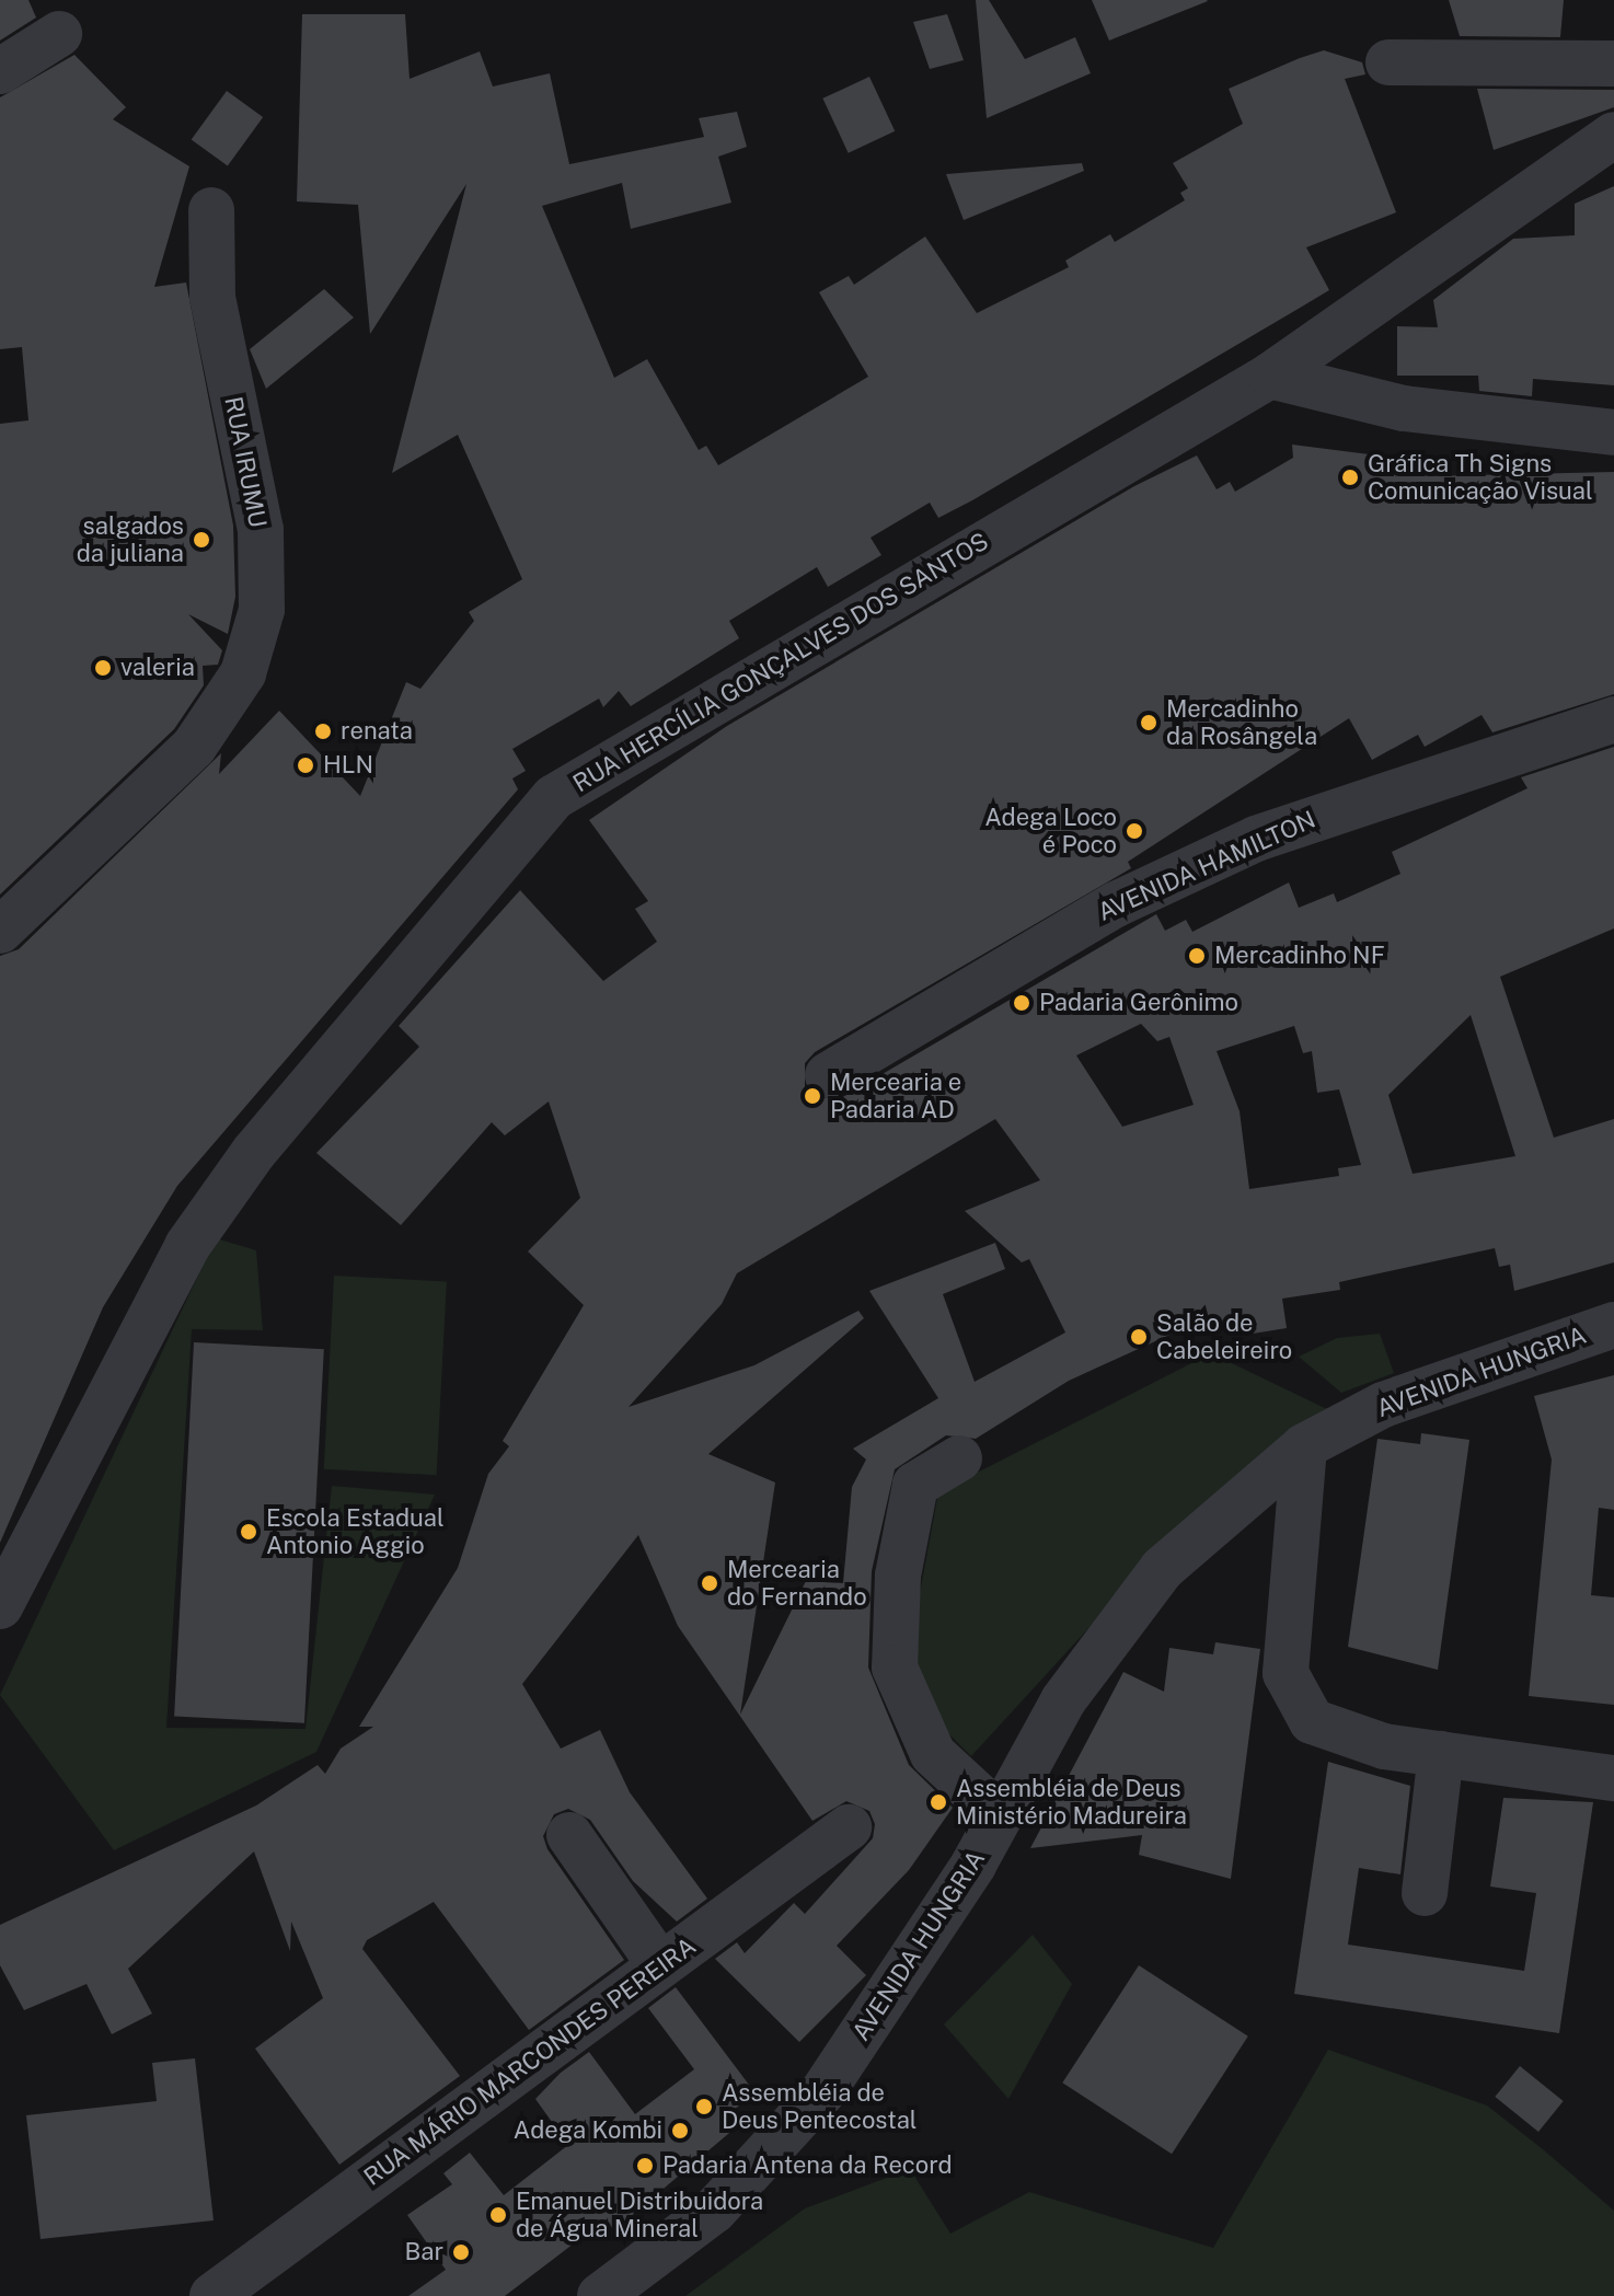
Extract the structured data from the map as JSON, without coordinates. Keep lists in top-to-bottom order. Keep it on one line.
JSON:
{"streets":{"street":["RUA IRUMU","RUA HERCÍLIA GONÇALVES DOS SANTOS","AVENIDA HAMILTON","AVENIDA HUNGRIA","RUA MÁRIO MARCONDES PEREIRA"]},"places":["Gráfica Th Signs Comunicação Visual","salgados da juliana","valeria","Mercadinho da Rosângela","renata","HLN","Adega Loco é Poco","Mercadinho NF","Padaria Gerônimo","Mercearia e Padaria AD","Salão de Cabeleireiro","Escola Estadual Antonio Aggio","Mercearia do Fernando","Assembléia de Deus Ministério Madureira","Assembléia de Deus Pentecostal","Adega Kombi","Padaria Antena da Record","Emanuel Distribuidora de Água Mineral","Bar"]}
